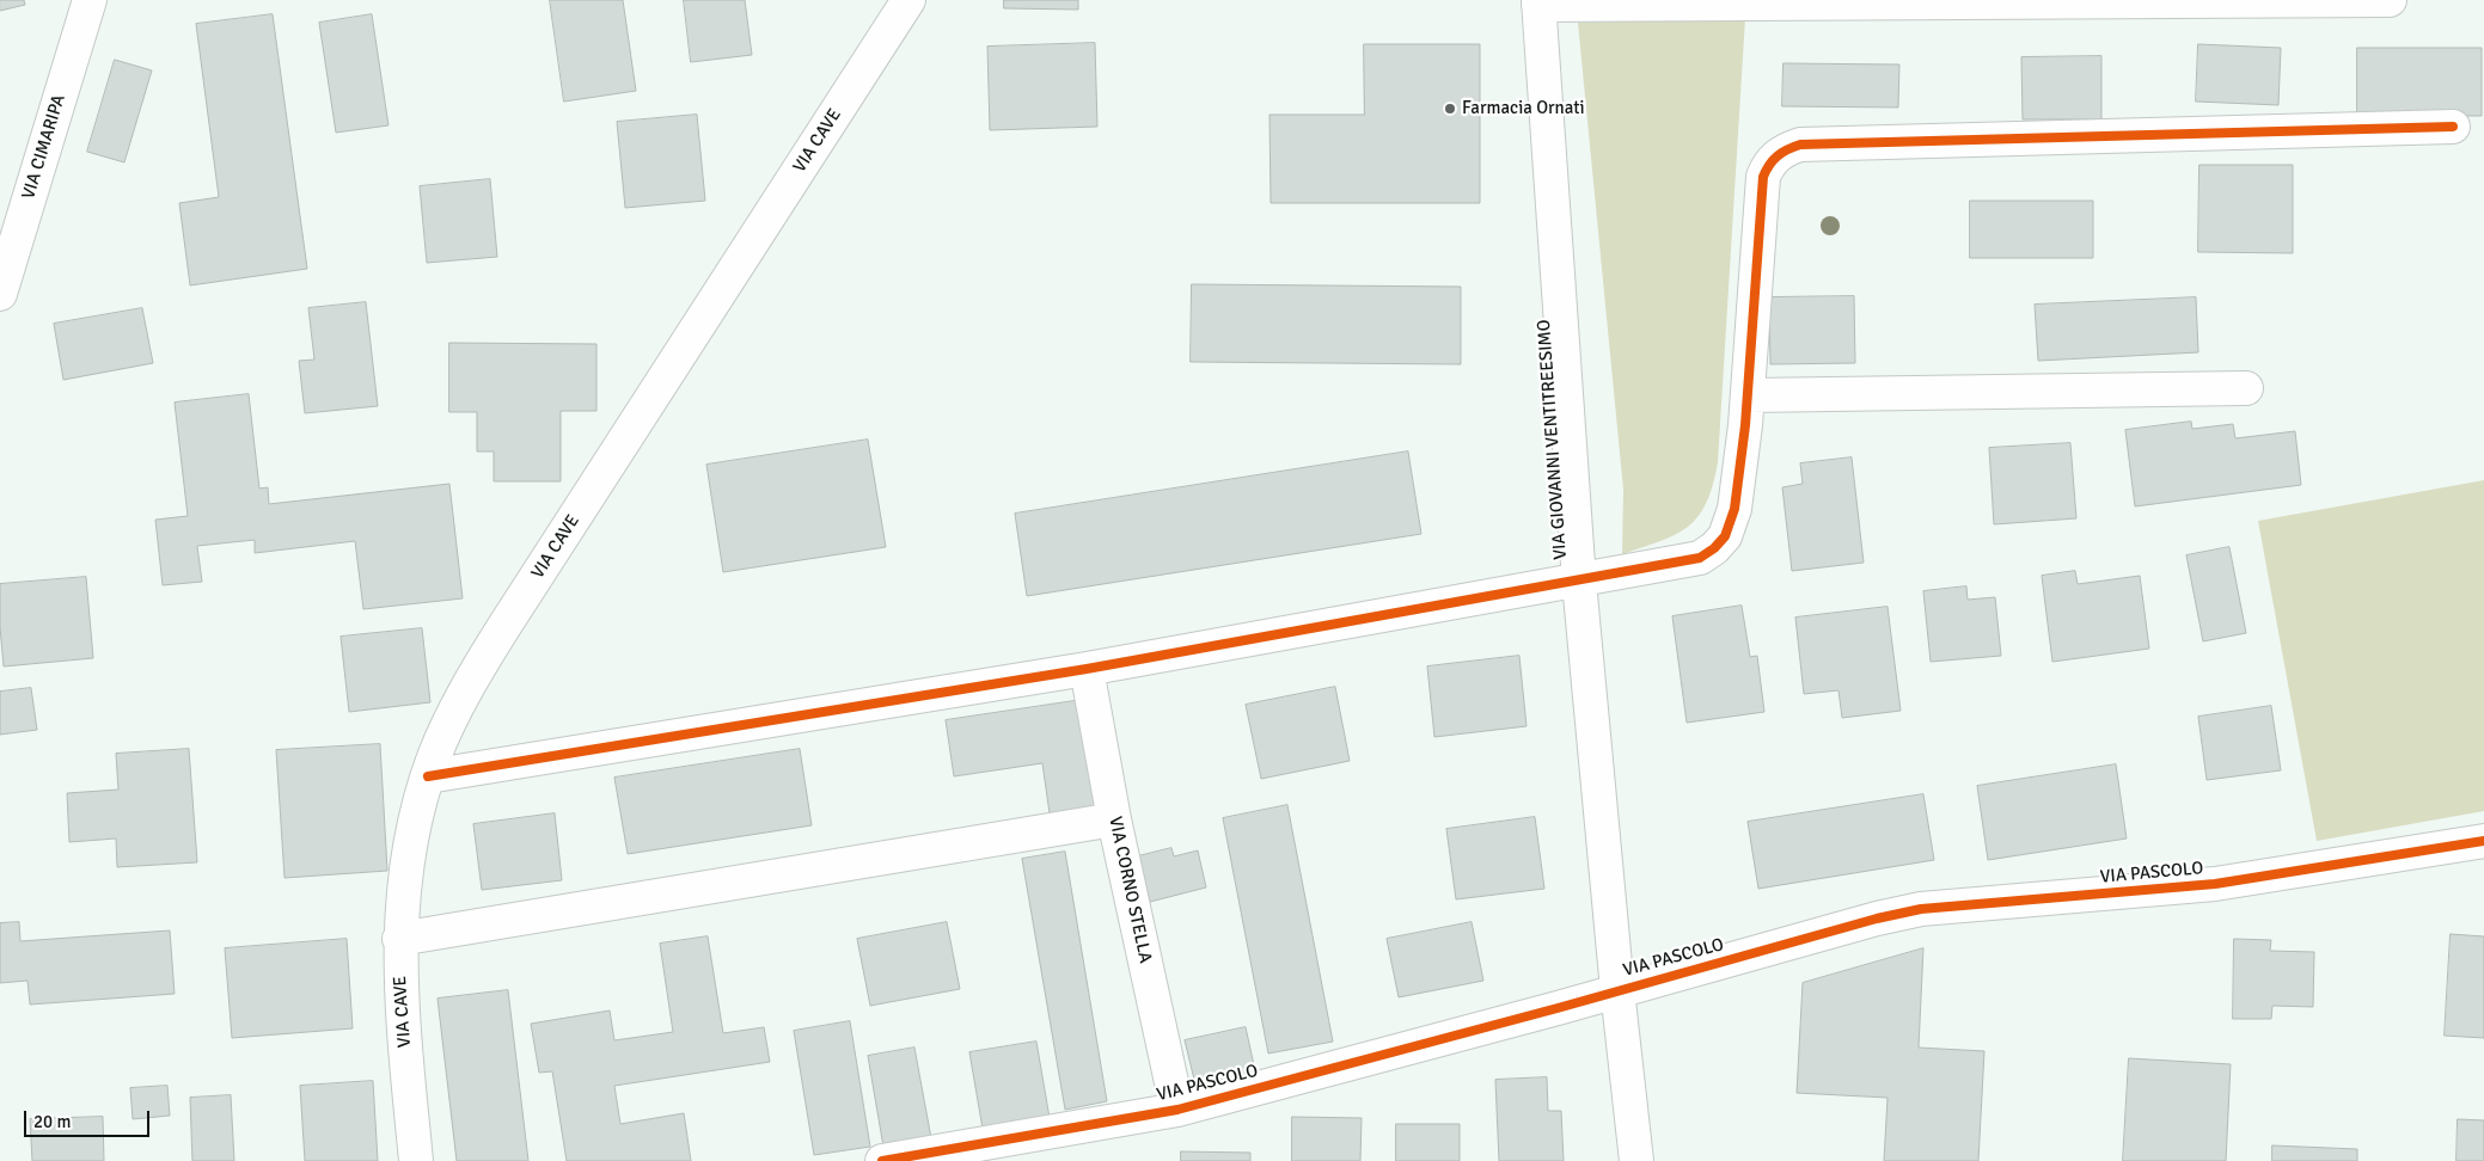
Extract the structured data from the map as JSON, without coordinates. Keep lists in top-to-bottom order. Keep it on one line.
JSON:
{"streets":{"street":["VIA CAVE","VIA CIMARIPA","VIA GIOVANNI VENTITREESIMO","VIA PASCOLO","VIA CORNO STELLA"]},"crossings":[["VIA GIOVANNI VENTITREESIMO","VIA PASCOLO"],["VIA PASCOLO","VIA CORNO STELLA"]],"places":["Farmacia Ornati"],"scale_bar":"20 m"}
